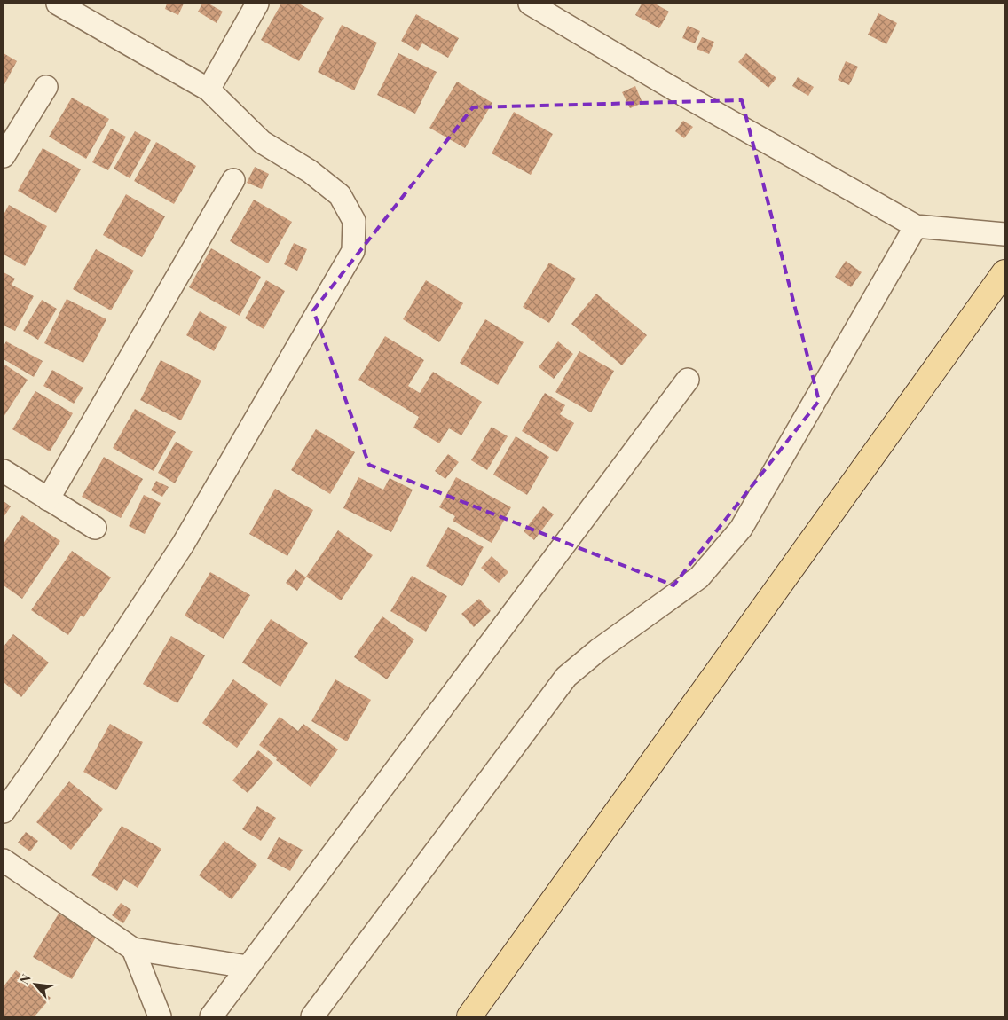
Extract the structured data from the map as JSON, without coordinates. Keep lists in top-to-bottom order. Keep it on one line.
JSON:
{"north":"top left"}
